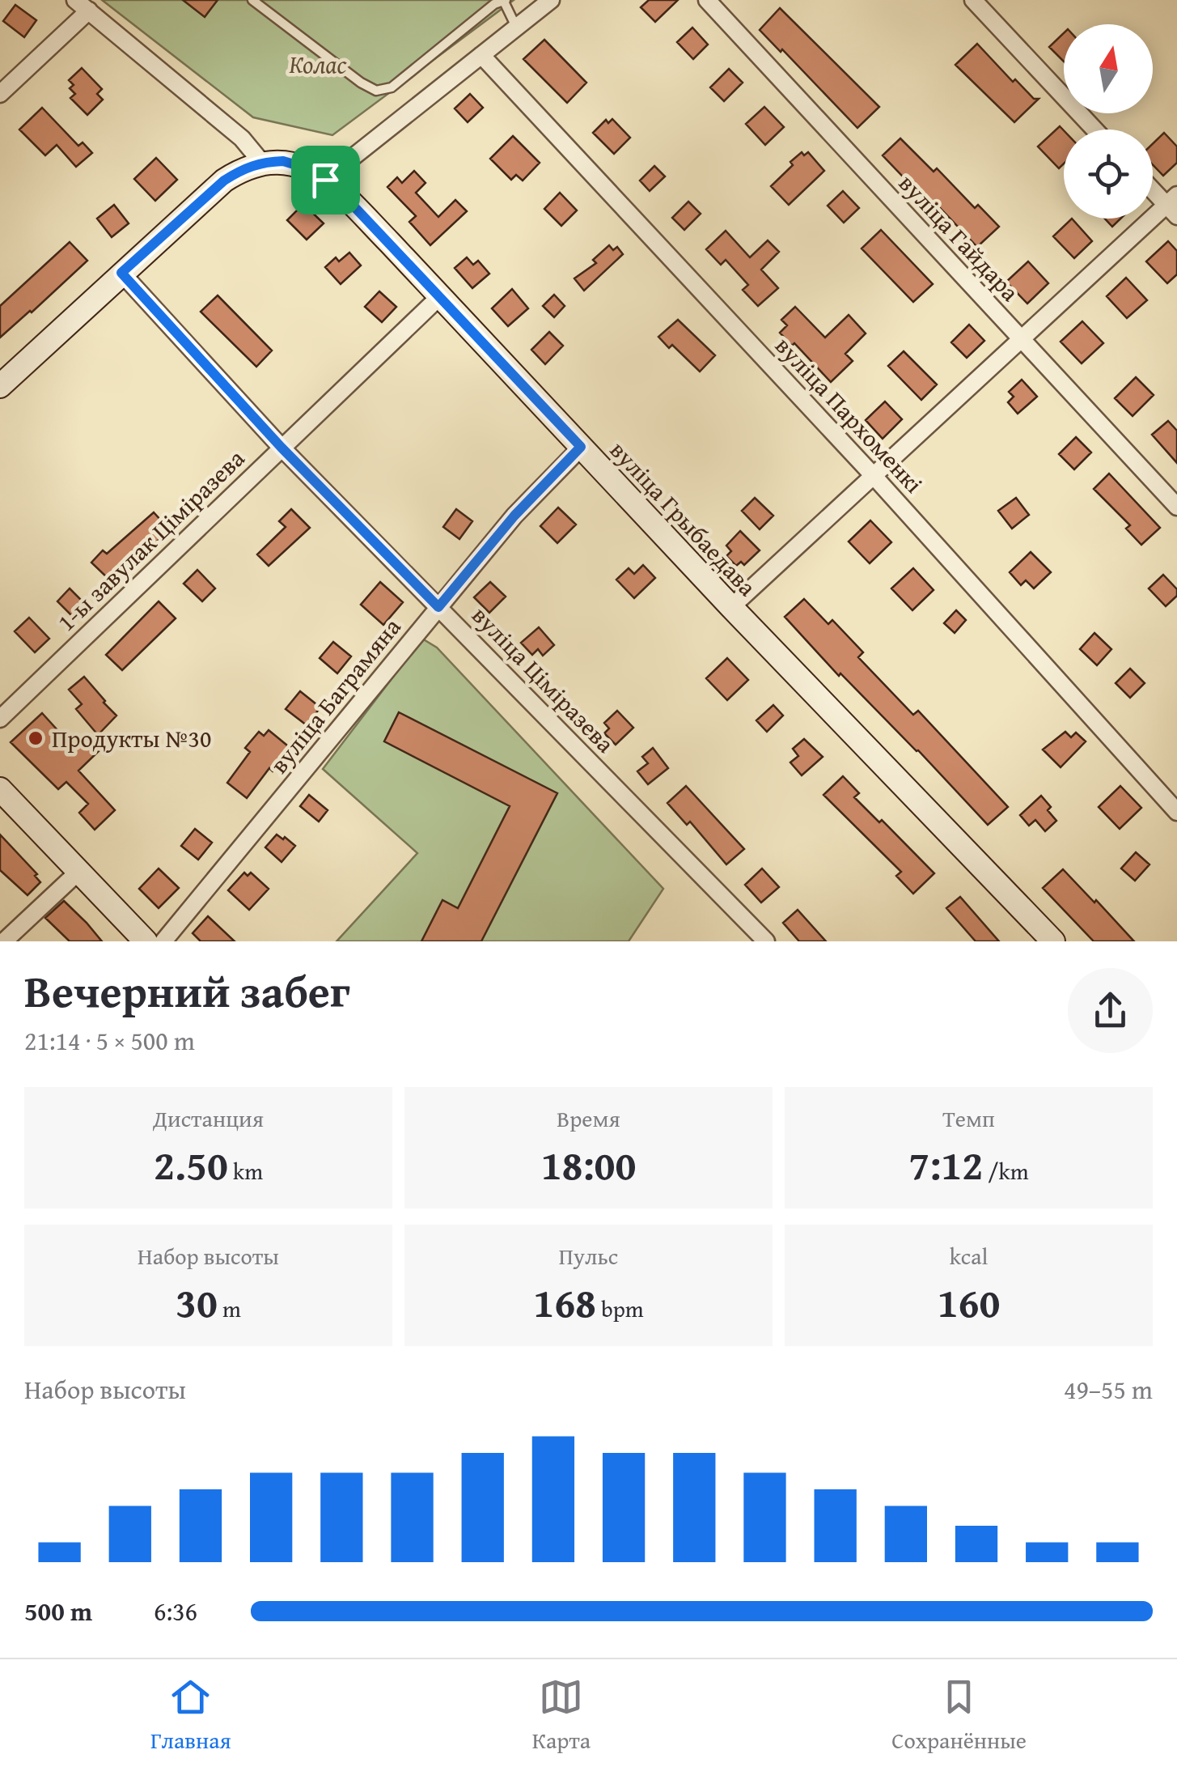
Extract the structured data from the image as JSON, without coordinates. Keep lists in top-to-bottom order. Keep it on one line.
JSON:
{"streets":{"street":["вуліца Гайдара","вуліца Пархоменкі","вуліца Грыбаедава","1-ы завулак Ціміразева","вуліца Ціміразева","вуліца Баграмяна"]},"crossings":[["вуліца Грыбаедава","1-ы завулак Ціміразева"],["вуліца Грыбаедава","вуліца Баграмяна"],["1-ы завулак Ціміразева","вуліца Ціміразева"],["вуліца Ціміразева","вуліца Баграмяна"]],"parks":["Колас"],"places":["Продукты №30"],"north":"top","page":{"heading":["Вечерний забег","21:14 · 5 × 500 m"],"stats":[["Дистанция","2.50 km"],["Время","18:00"],["Темп","7:12 /km"],["Набор высоты","30 m"],["Пульс","168 bpm"],["kcal","160"]],"chart":["Набор высоты","49–55 m"],"list":[{"name":"500 m","note":"6:36"}],"tabs":["Главная","Карта","Сохранённые"]}}
